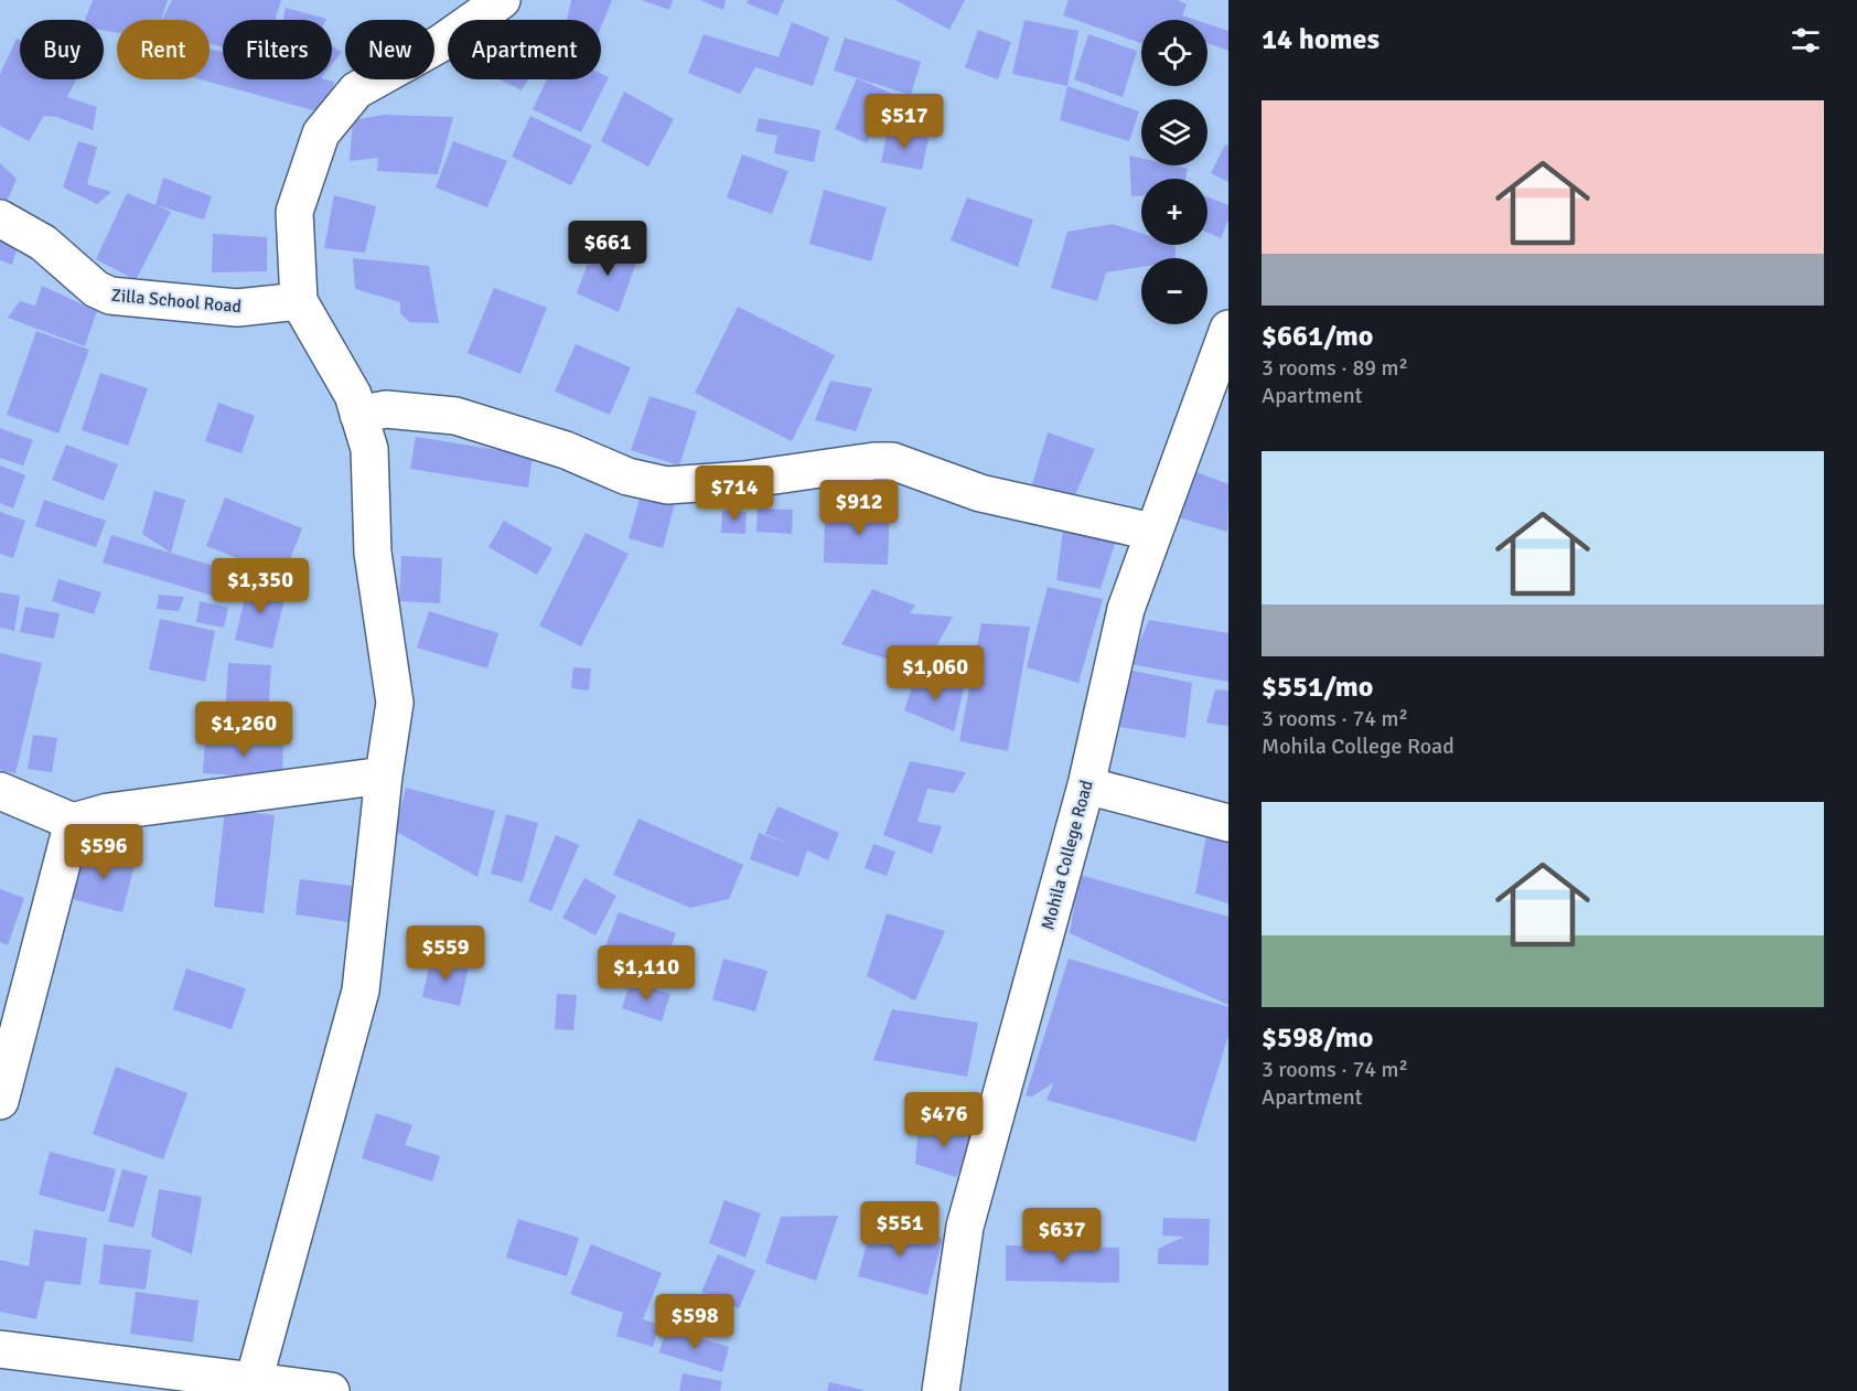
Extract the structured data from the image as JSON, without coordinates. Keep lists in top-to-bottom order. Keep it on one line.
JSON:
{"streets":{"main road":["Zilla School Road","Mohila College Road"]},"page":{"heading":"14 homes","map_buttons":["+","−"],"chip":["Buy","Rent","Filters","New","Apartment"],"list":[{"name":"$661/mo","note":"3 rooms · 89 m² · Apartment"},{"name":"$551/mo","note":"3 rooms · 74 m² · Mohila College Road"},{"name":"$598/mo","note":"3 rooms · 74 m² · Apartment"}],"price":["$517","$661","$714","$912","$1,350","$1,060","$1,260","$596","$559","$1,110","$476","$551","$637","$598"]}}
